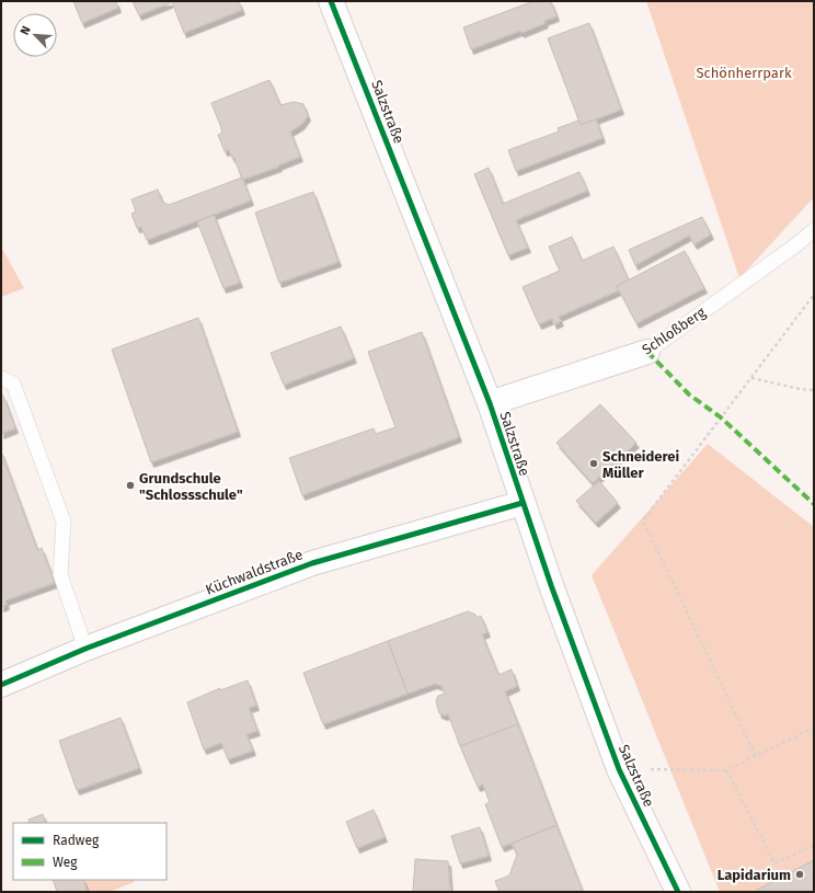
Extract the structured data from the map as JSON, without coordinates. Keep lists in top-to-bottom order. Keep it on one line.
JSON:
{"streets":{"street":["Salzstraße","Schloßberg","Küchwaldstraße"]},"crossings":[["Salzstraße","Schloßberg"],["Salzstraße","Küchwaldstraße"]],"parks":["Schönherrpark"],"places":["Schneiderei Müller","Grundschule \"Schlossschule\"","Lapidarium"],"legend":["Radweg","Weg"],"north":"top left"}
